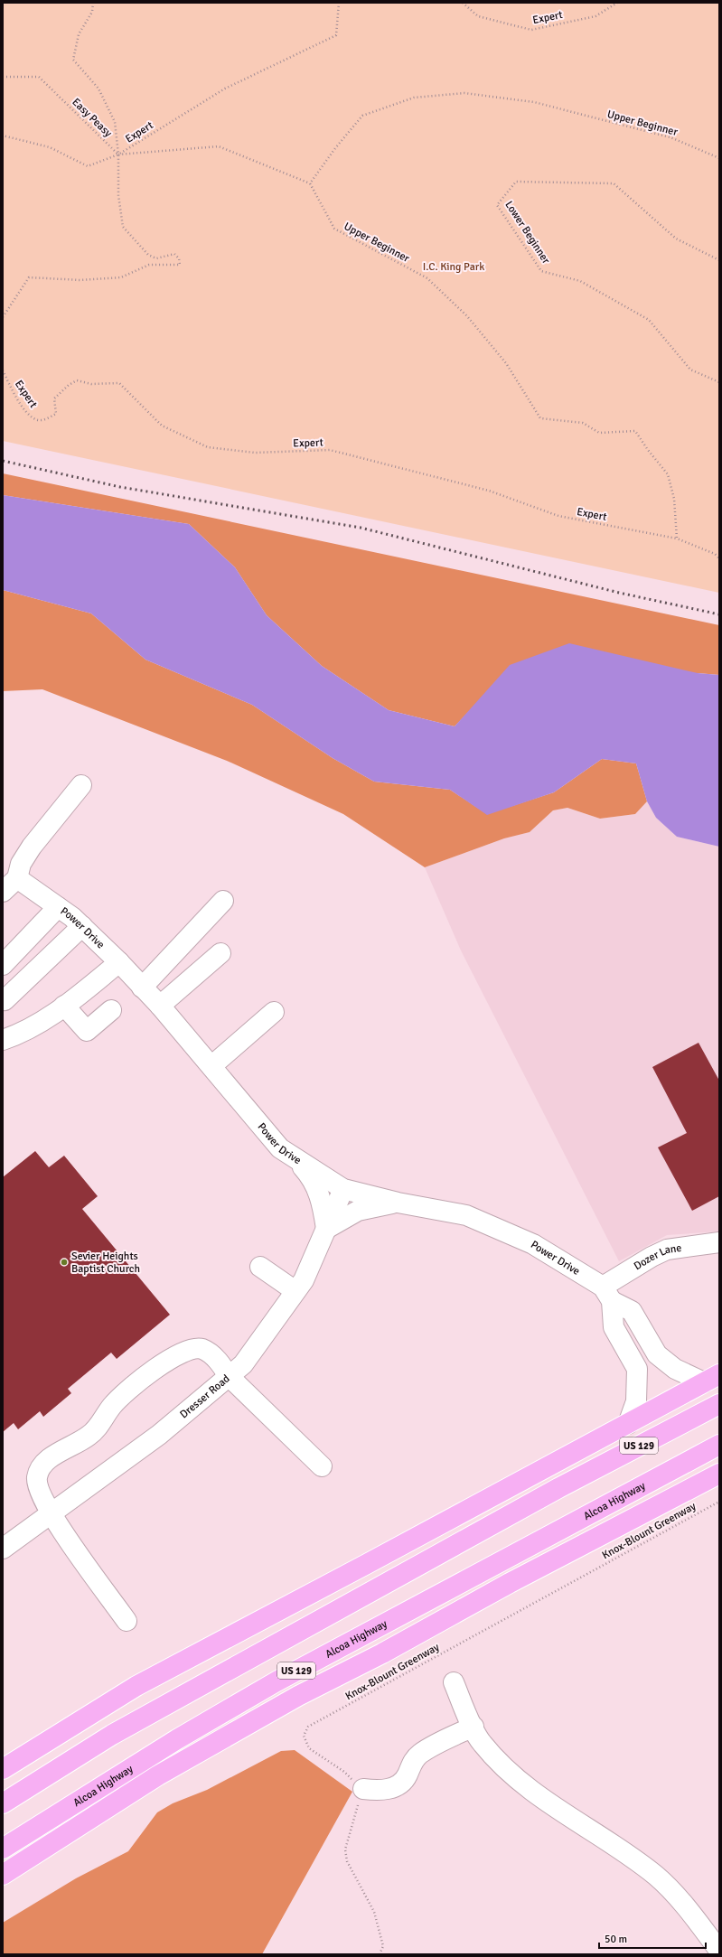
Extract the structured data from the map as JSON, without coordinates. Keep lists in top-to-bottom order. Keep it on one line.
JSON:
{"streets":{"highway":["US 129","Alcoa Highway"],"street":["Power Drive","Dozer Lane","Dresser Road"],"path":["Expert","Easy Peasy","Upper Beginner","Lower Beginner","Knox-Blount Greenway"]},"crossings":[["Expert","Easy Peasy"],["Expert","Upper Beginner"],["Power Drive","Dozer Lane"],["Power Drive","Dresser Road"]],"parks":["I.C. King Park"],"places":["Sevier Heights Baptist Church"],"scale_bar":"50 m"}
